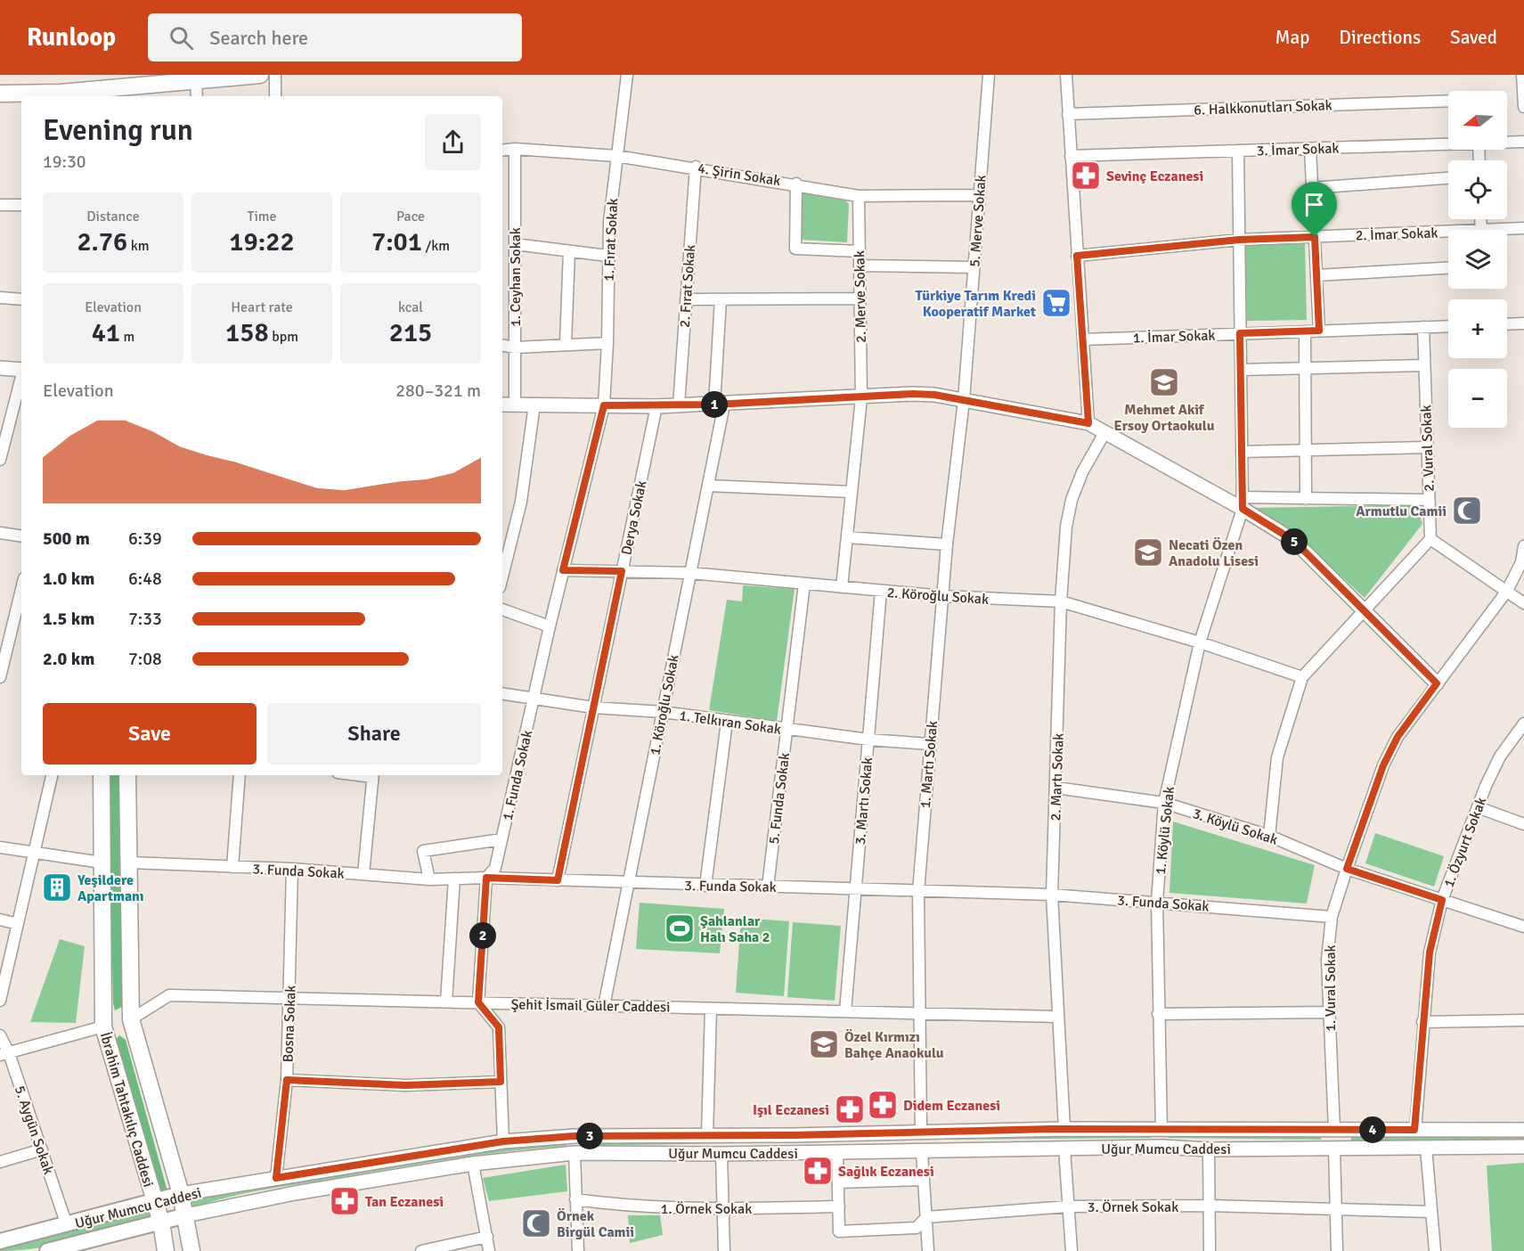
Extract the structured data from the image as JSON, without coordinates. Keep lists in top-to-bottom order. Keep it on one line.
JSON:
{"streets":{"main road":["İbrahim Tahtakılıç Caddesi","Uğur Mumcu Caddesi"],"street":["6. Halkkonutları Sokak","3. İmar Sokak","4. Şirin Sokak","5. Merve Sokak","2. İmar Sokak","1. Fırat Sokak","1. Ceyhan Sokak","2. Fırat Sokak","2. Merve Sokak","1. İmar Sokak","2. Vural Sokak","Derya Sokak","2. Köroğlu Sokak","1. Köroğlu Sokak","1. Telkıran Sokak","1. Martı Sokak","1. Funda Sokak","2. Martı Sokak","5. Funda Sokak","3. Martı Sokak","3. Köylü Sokak","1. Köylü Sokak","1. Özyurt Sokak","3. Funda Sokak","1. Vural Sokak","Şehit İsmail Güler Caddesi","Bosna Sokak","5. Aygün Sokak","3. Örnek Sokak","1. Örnek Sokak"]},"crossings":[["3. İmar Sokak","1. Köylü Sokak"],["4. Şirin Sokak","5. Merve Sokak"],["4. Şirin Sokak","1. Fırat Sokak"],["4. Şirin Sokak","1. Ceyhan Sokak"],["4. Şirin Sokak","2. Fırat Sokak"],["4. Şirin Sokak","2. Merve Sokak"],["5. Merve Sokak","1. Martı Sokak"],["2. İmar Sokak","1. Köylü Sokak"],["1. Fırat Sokak","1. Funda Sokak"],["2. Merve Sokak","2. Köroğlu Sokak"],["1. İmar Sokak","2. Vural Sokak"],["1. İmar Sokak","1. Köylü Sokak"],["Derya Sokak","2. Köroğlu Sokak"],["Derya Sokak","1. Telkıran Sokak"],["Derya Sokak","3. Funda Sokak"],["2. Köroğlu Sokak","1. Köroğlu Sokak"],["2. Köroğlu Sokak","1. Martı Sokak"],["2. Köroğlu Sokak","1. Funda Sokak"],["2. Köroğlu Sokak","2. Martı Sokak"],["2. Köroğlu Sokak","5. Funda Sokak"],["2. Köroğlu Sokak","3. Martı Sokak"],["2. Köroğlu Sokak","1. Köylü Sokak"],["1. Köroğlu Sokak","1. Telkıran Sokak"],["1. Köroğlu Sokak","3. Funda Sokak"],["1. Köroğlu Sokak","Şehit İsmail Güler Caddesi"],["1. Telkıran Sokak","1. Martı Sokak"],["1. Telkıran Sokak","1. Funda Sokak"],["1. Telkıran Sokak","5. Funda Sokak"],["1. Telkıran Sokak","3. Martı Sokak"],["1. Martı Sokak","3. Funda Sokak"],["1. Martı Sokak","Şehit İsmail Güler Caddesi"],["1. Martı Sokak","Uğur Mumcu Caddesi"],["1. Funda Sokak","3. Funda Sokak"],["1. Funda Sokak","Şehit İsmail Güler Caddesi"],["2. Martı Sokak","3. Köylü Sokak"],["2. Martı Sokak","3. Funda Sokak"],["2. Martı Sokak","Şehit İsmail Güler Caddesi"],["2. Martı Sokak","Uğur Mumcu Caddesi"],["5. Funda Sokak","3. Funda Sokak"],["3. Martı Sokak","3. Funda Sokak"],["3. Martı Sokak","Şehit İsmail Güler Caddesi"],["3. Köylü Sokak","1. Köylü Sokak"],["3. Köylü Sokak","1. Özyurt Sokak"],["3. Köylü Sokak","1. Vural Sokak"],["1. Köylü Sokak","3. Funda Sokak"],["1. Köylü Sokak","Uğur Mumcu Caddesi"],["1. Özyurt Sokak","Uğur Mumcu Caddesi"],["3. Funda Sokak","1. Vural Sokak"],["3. Funda Sokak","Bosna Sokak"],["3. Funda Sokak","İbrahim Tahtakılıç Caddesi"],["1. Vural Sokak","Uğur Mumcu Caddesi"],["Şehit İsmail Güler Caddesi","Bosna Sokak"],["Şehit İsmail Güler Caddesi","İbrahim Tahtakılıç Caddesi"],["Bosna Sokak","Uğur Mumcu Caddesi"],["İbrahim Tahtakılıç Caddesi","Uğur Mumcu Caddesi"],["5. Aygün Sokak","Uğur Mumcu Caddesi"],["3. Örnek Sokak","1. Örnek Sokak"]],"places":{"pharmacy":["Sevinç Eczanesi","Didem Eczanesi","Işıl Eczanesi","Sağlık Eczanesi","Tan Eczanesi"],"supermarket":["Türkiye Tarım Kredi Kooperatif Market"],"school or university":["Mehmet Akif Ersoy Ortaokulu","Necati Özen Anadolu Lisesi","Özel Kırmızı Bahçe Anaokulu"],"mosque":["Armutlu Camii","Örnek Birgül Camii"],"building":["Yeşildere Apartmanı"],"sports":["Şahlanlar Halı Saha 2"]},"north":"left","page":{"header":"Runloop","search":"Search here","nav":["Map","Directions","Saved"],"map_buttons":["+","−"],"heading":["Evening run","19:30"],"stats":[["Distance","2.76 km"],["Time","19:22"],["Pace","7:01 /km"],["Elevation","41 m"],["Heart rate","158 bpm"],["kcal","215"]],"chart":["Elevation","280–321 m"],"pins":["1","5","2","4","3"],"list":[{"name":"500 m","note":"6:39"},{"name":"1.0 km","note":"6:48"},{"name":"1.5 km","note":"7:33"},{"name":"2.0 km","note":"7:08"}],"buttons":["Save","Share"]}}
